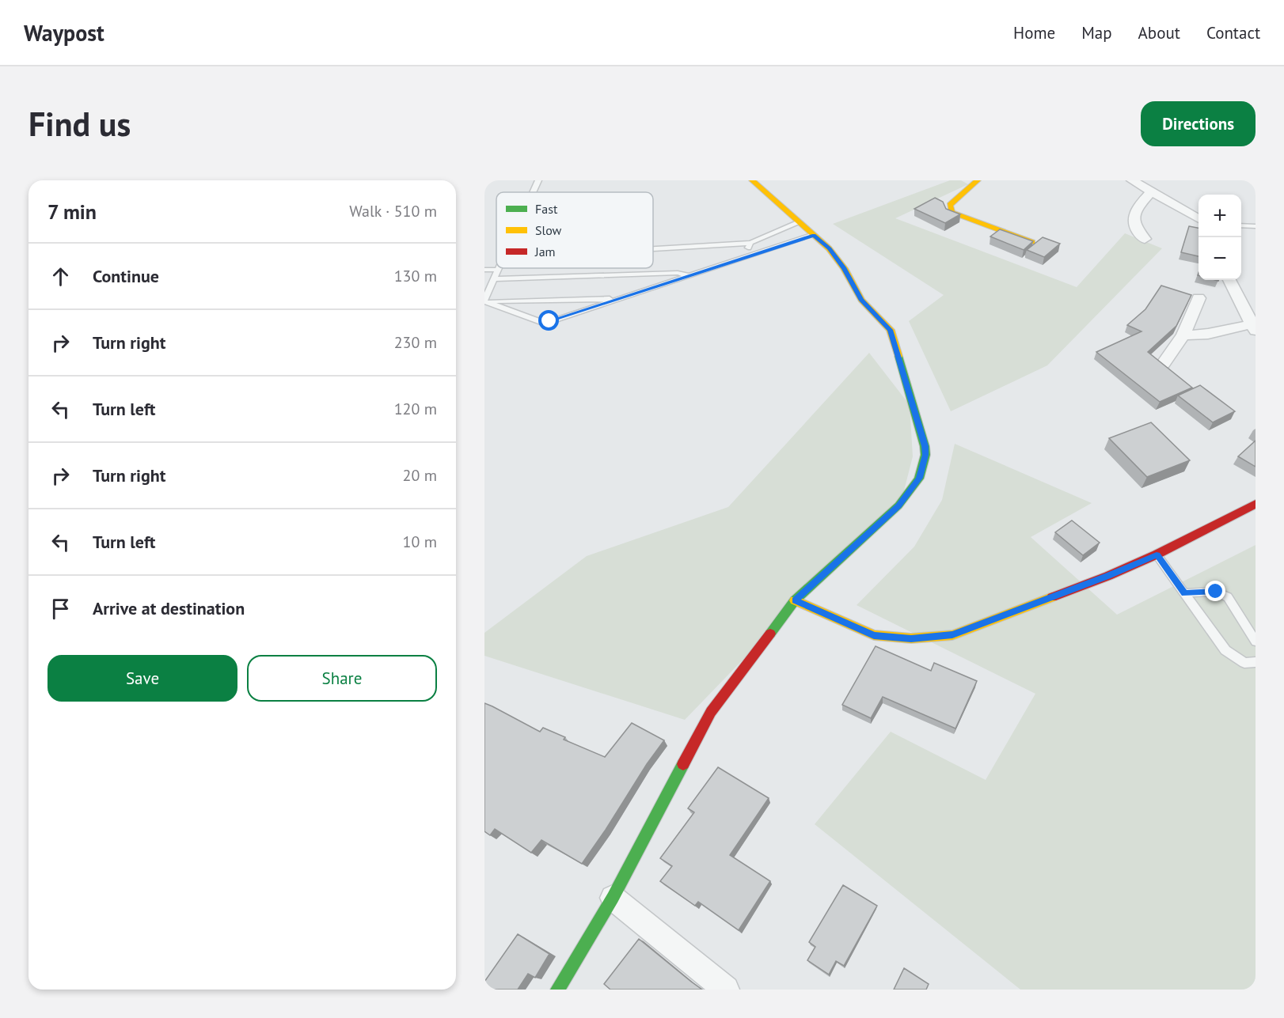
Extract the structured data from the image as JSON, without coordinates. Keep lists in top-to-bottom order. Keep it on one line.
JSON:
{"legend":["Fast","Slow","Jam"],"page":{"header":"Waypost","nav":["Home","Map","About","Contact"],"buttons":["Directions",["Save","Share"]],"title":"Find us","heading":["7 min","Walk · 510 m"],"map_buttons":["+","−"],"list":[["Continue","130 m"],["Turn right","230 m"],["Turn left","120 m"],["Turn right","20 m"],["Turn left","10 m"],"Arrive at destination"]}}
